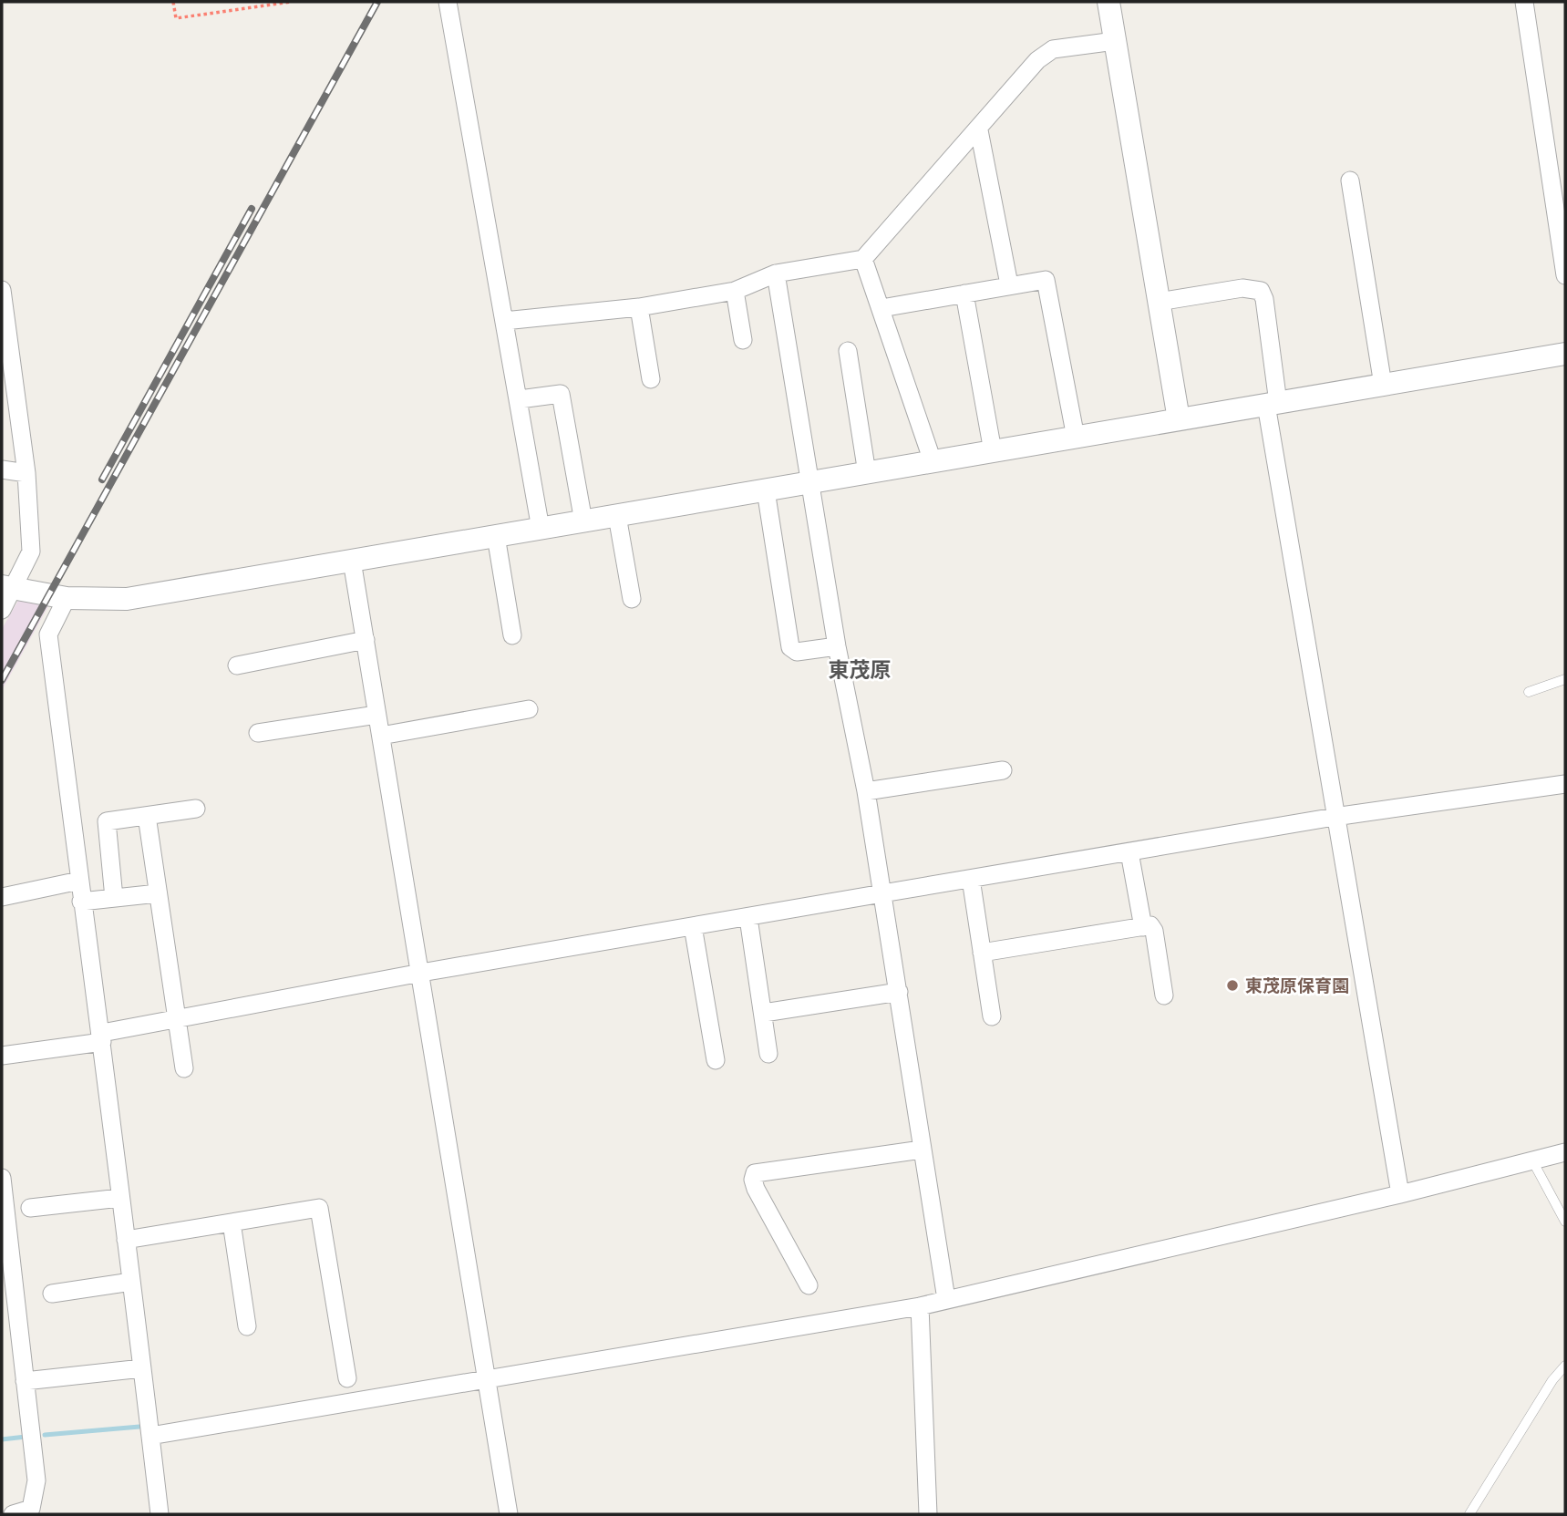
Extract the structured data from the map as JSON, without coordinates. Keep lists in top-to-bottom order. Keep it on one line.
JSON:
{"districts":["東茂原"],"places":["東茂原保育園"]}
